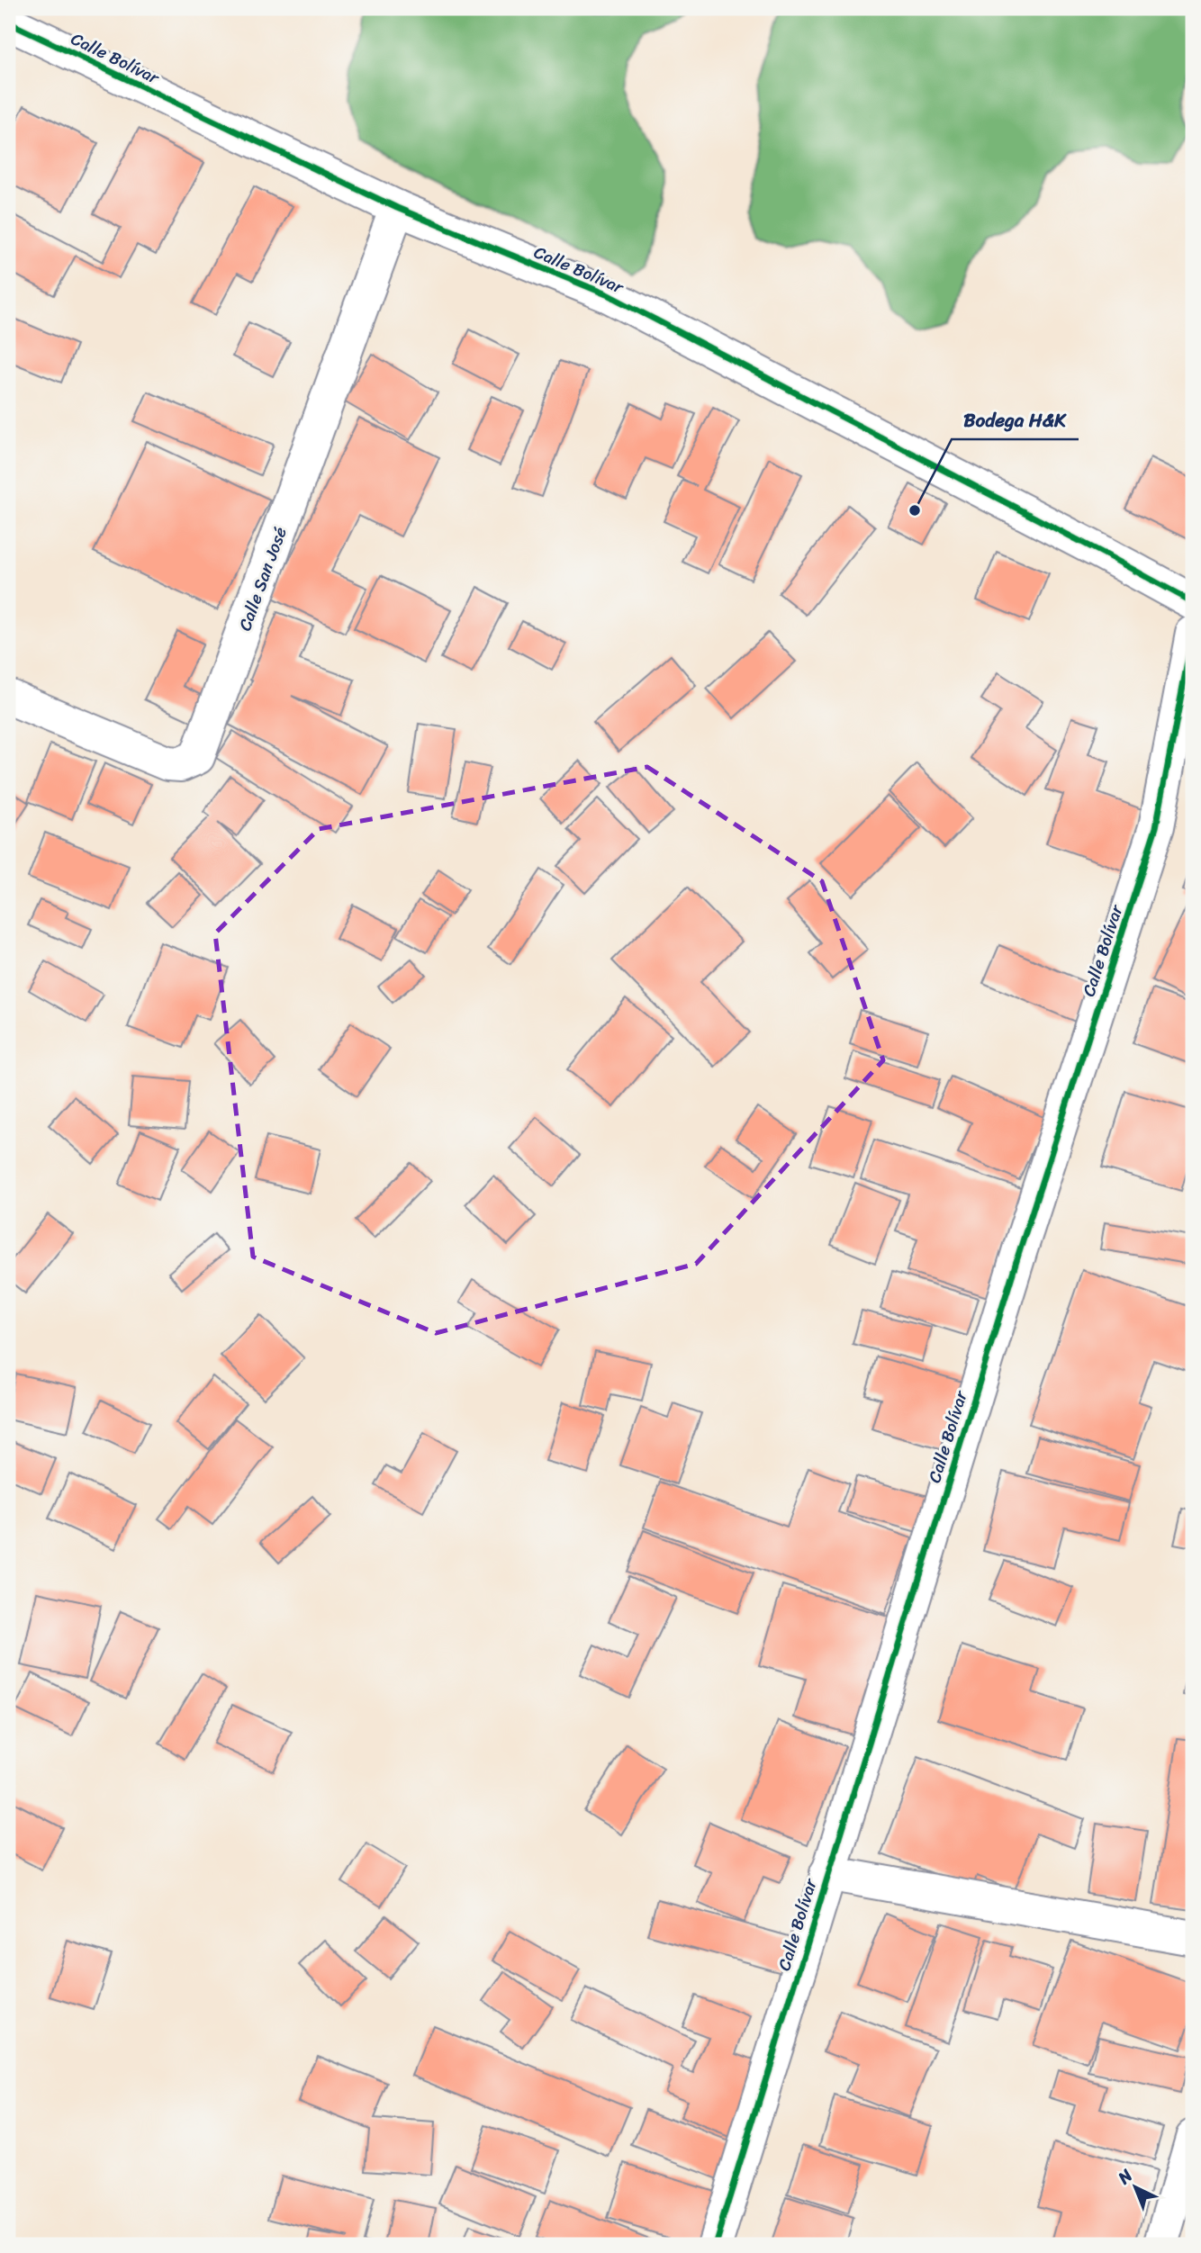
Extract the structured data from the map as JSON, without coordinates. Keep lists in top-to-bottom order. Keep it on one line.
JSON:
{"streets":{"street":["Calle Bolívar","Calle San José"]},"crossings":[["Calle Bolívar","Calle San José"]],"places":["Bodega H&K"],"north":"top left"}
